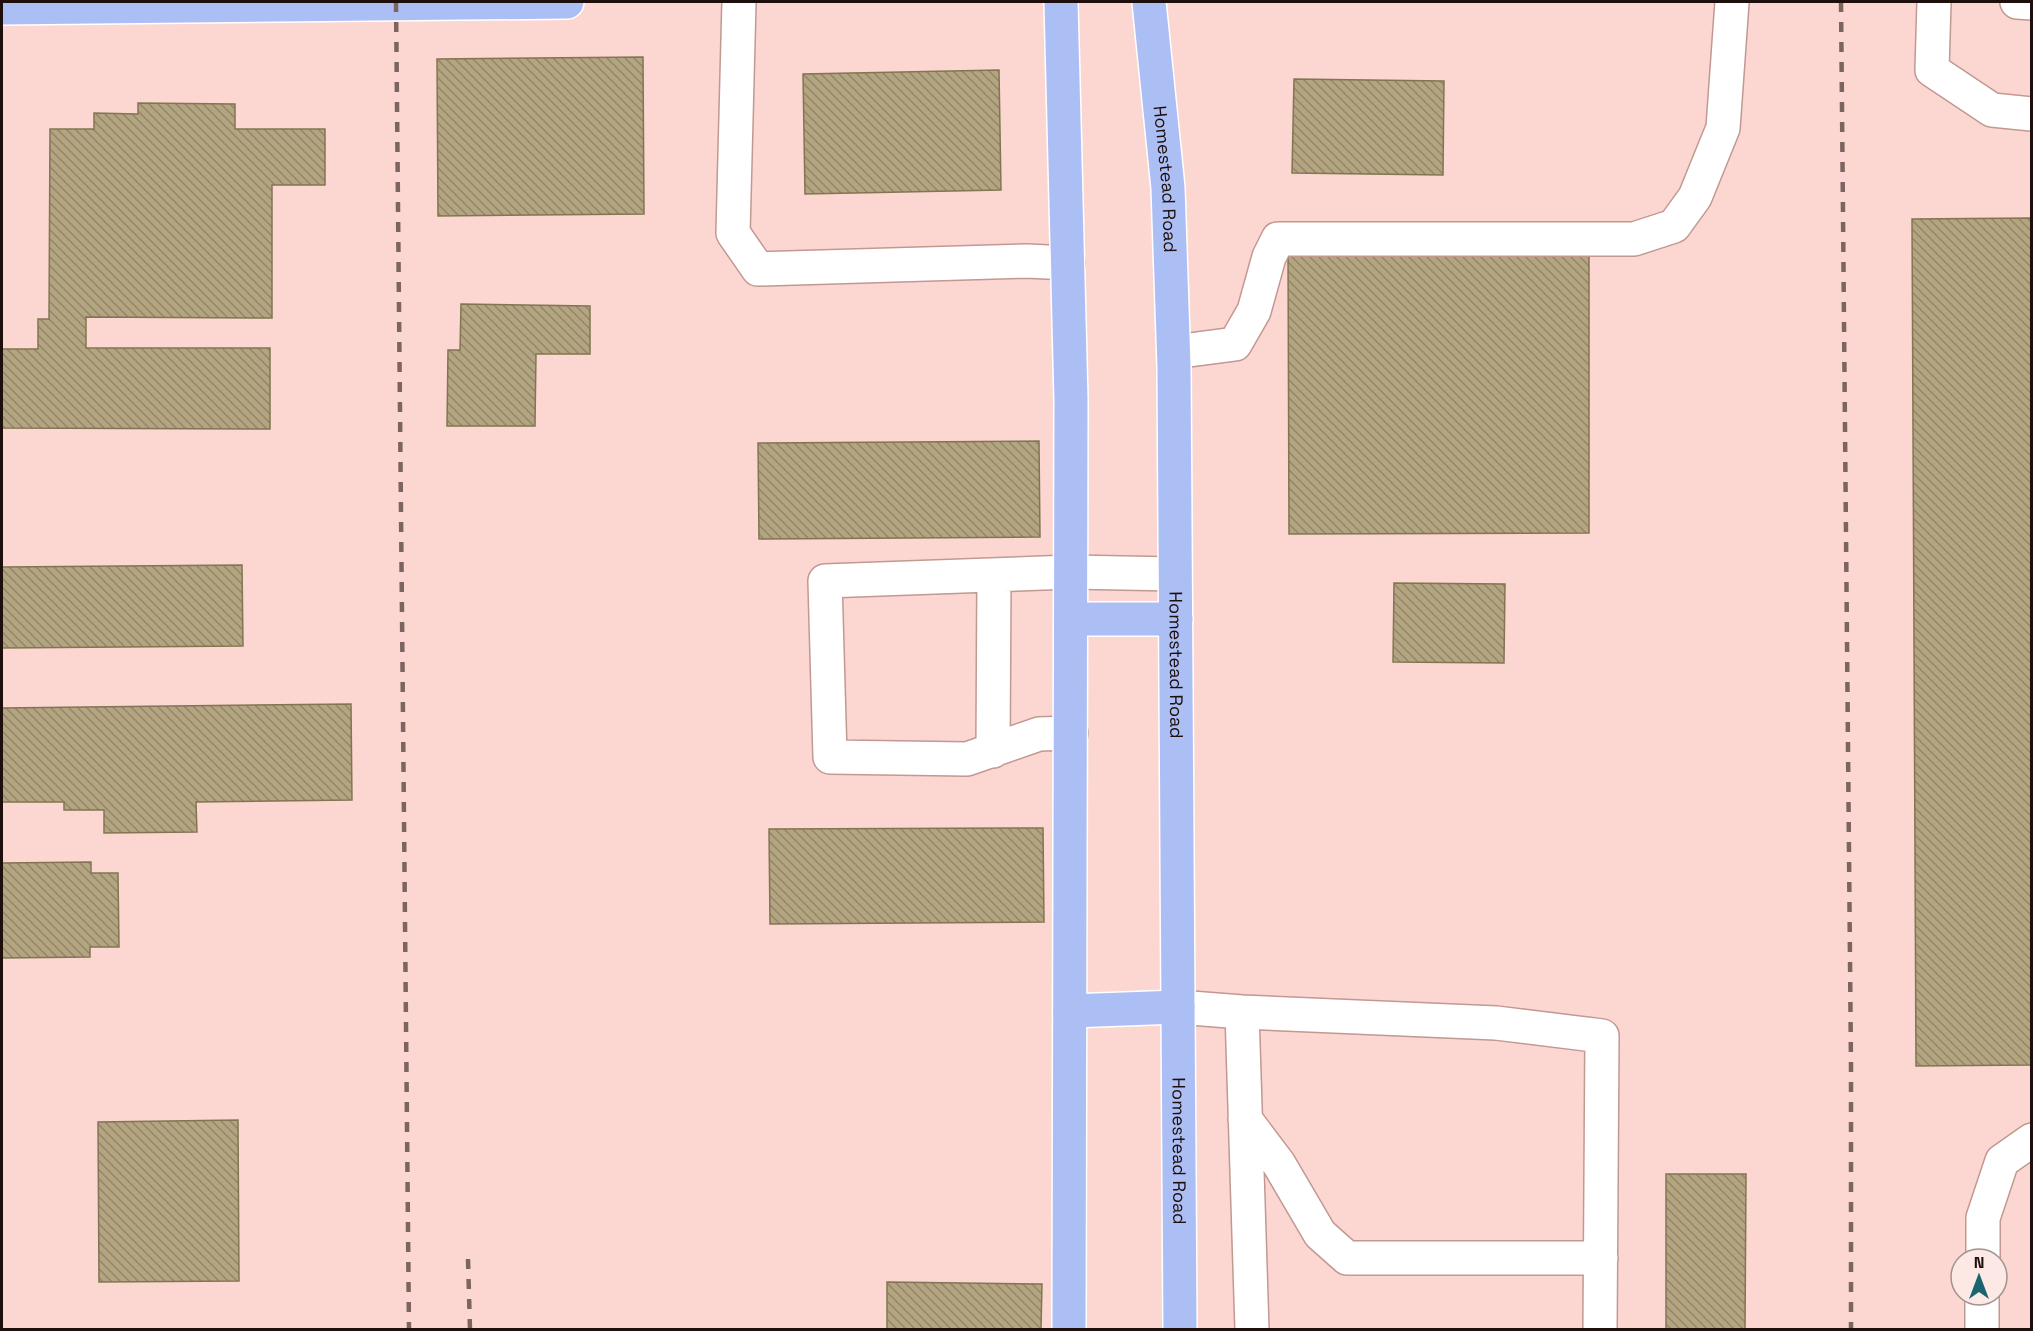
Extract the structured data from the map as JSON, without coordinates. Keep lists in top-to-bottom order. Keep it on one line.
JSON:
{"streets":{"main road":["Homestead Road"]},"north":"top"}
